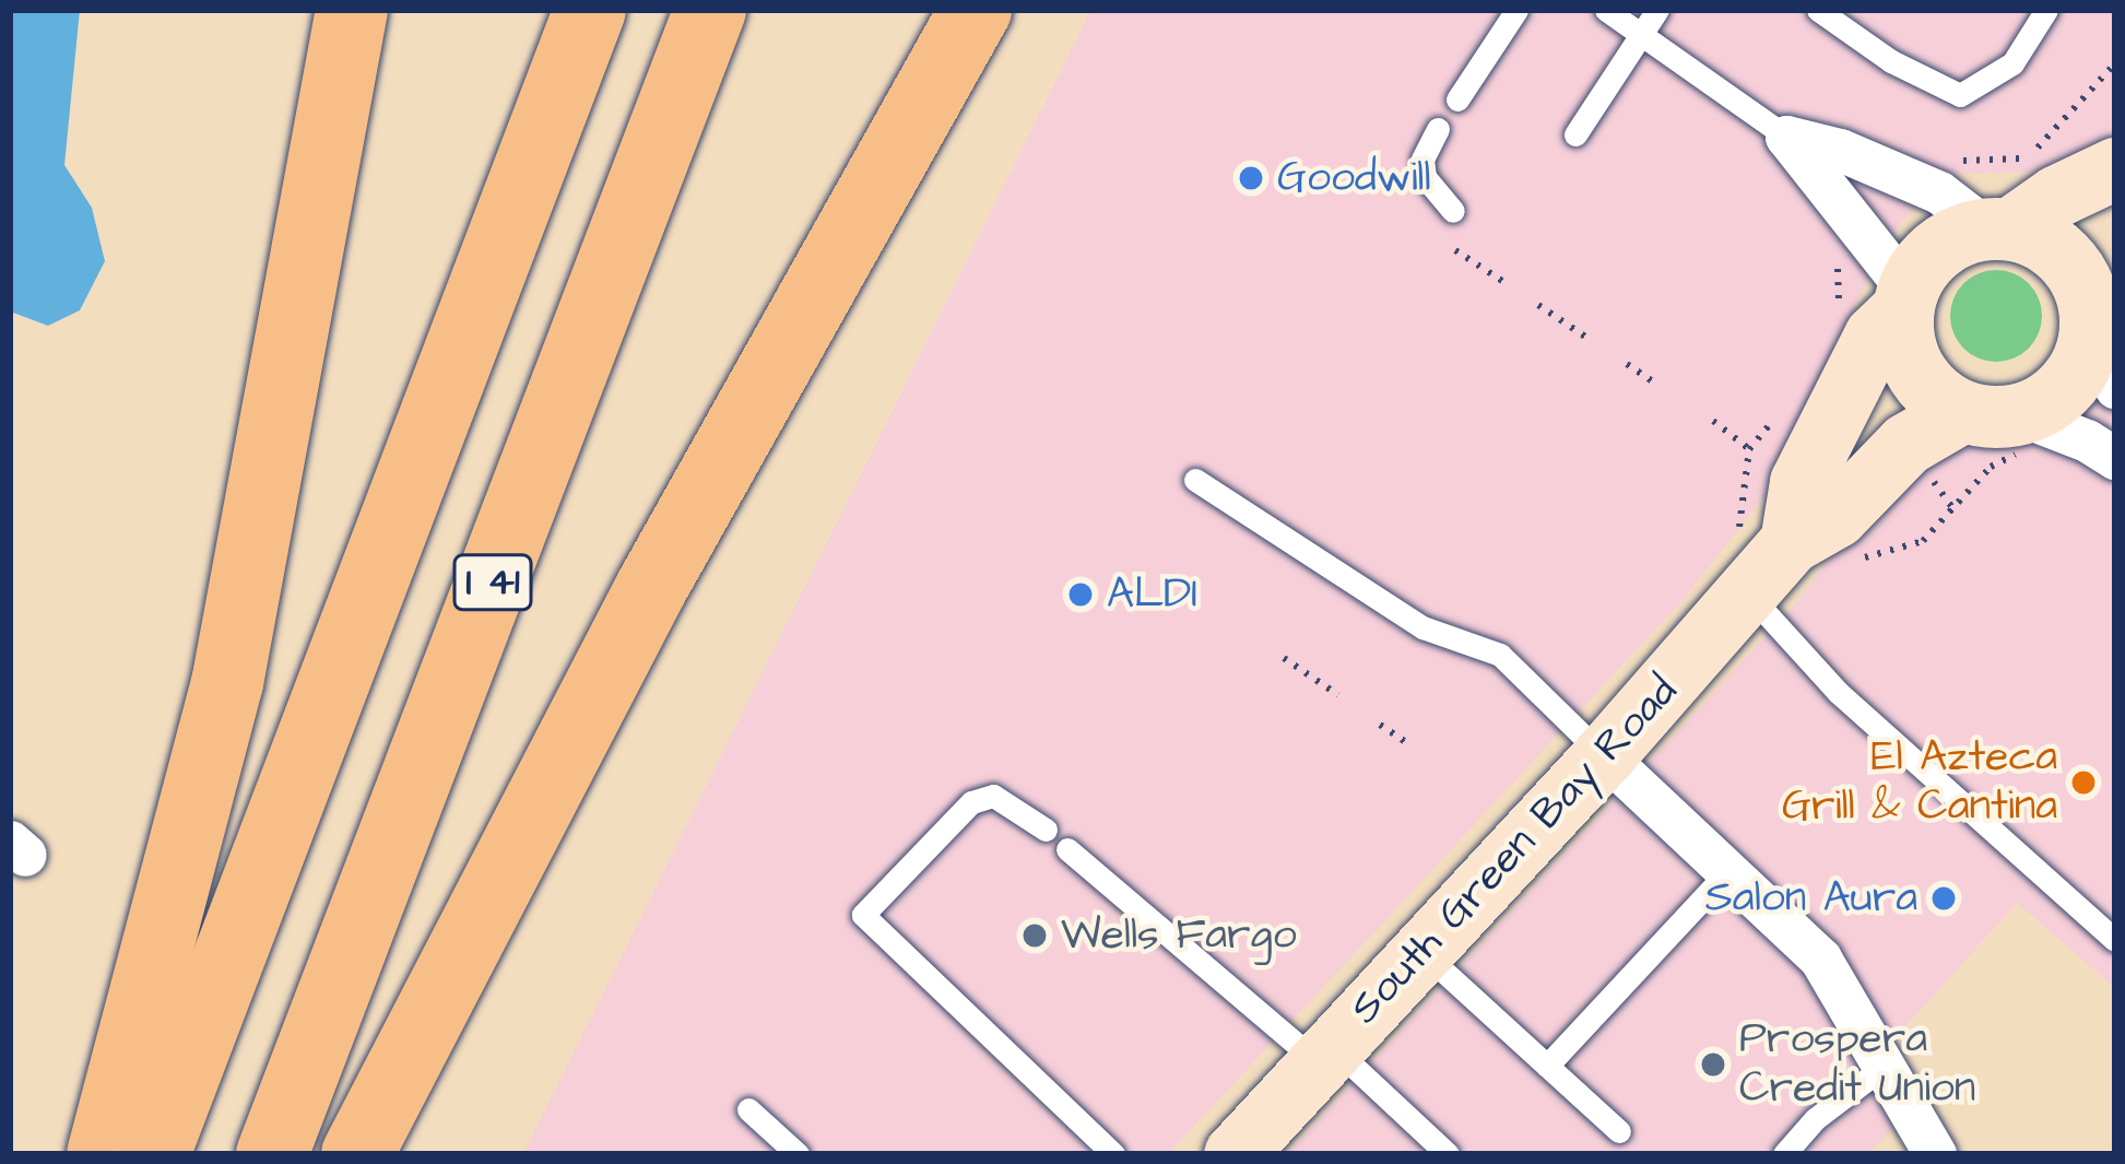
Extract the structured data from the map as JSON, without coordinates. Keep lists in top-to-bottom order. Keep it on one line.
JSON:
{"streets":{"highway":["I 41"],"main road":["South Green Bay Road"]},"places":["Goodwill","ALDI","El Azteca Grill & Cantina","Salon Aura","Wells Fargo","Prospera Credit Union"]}
